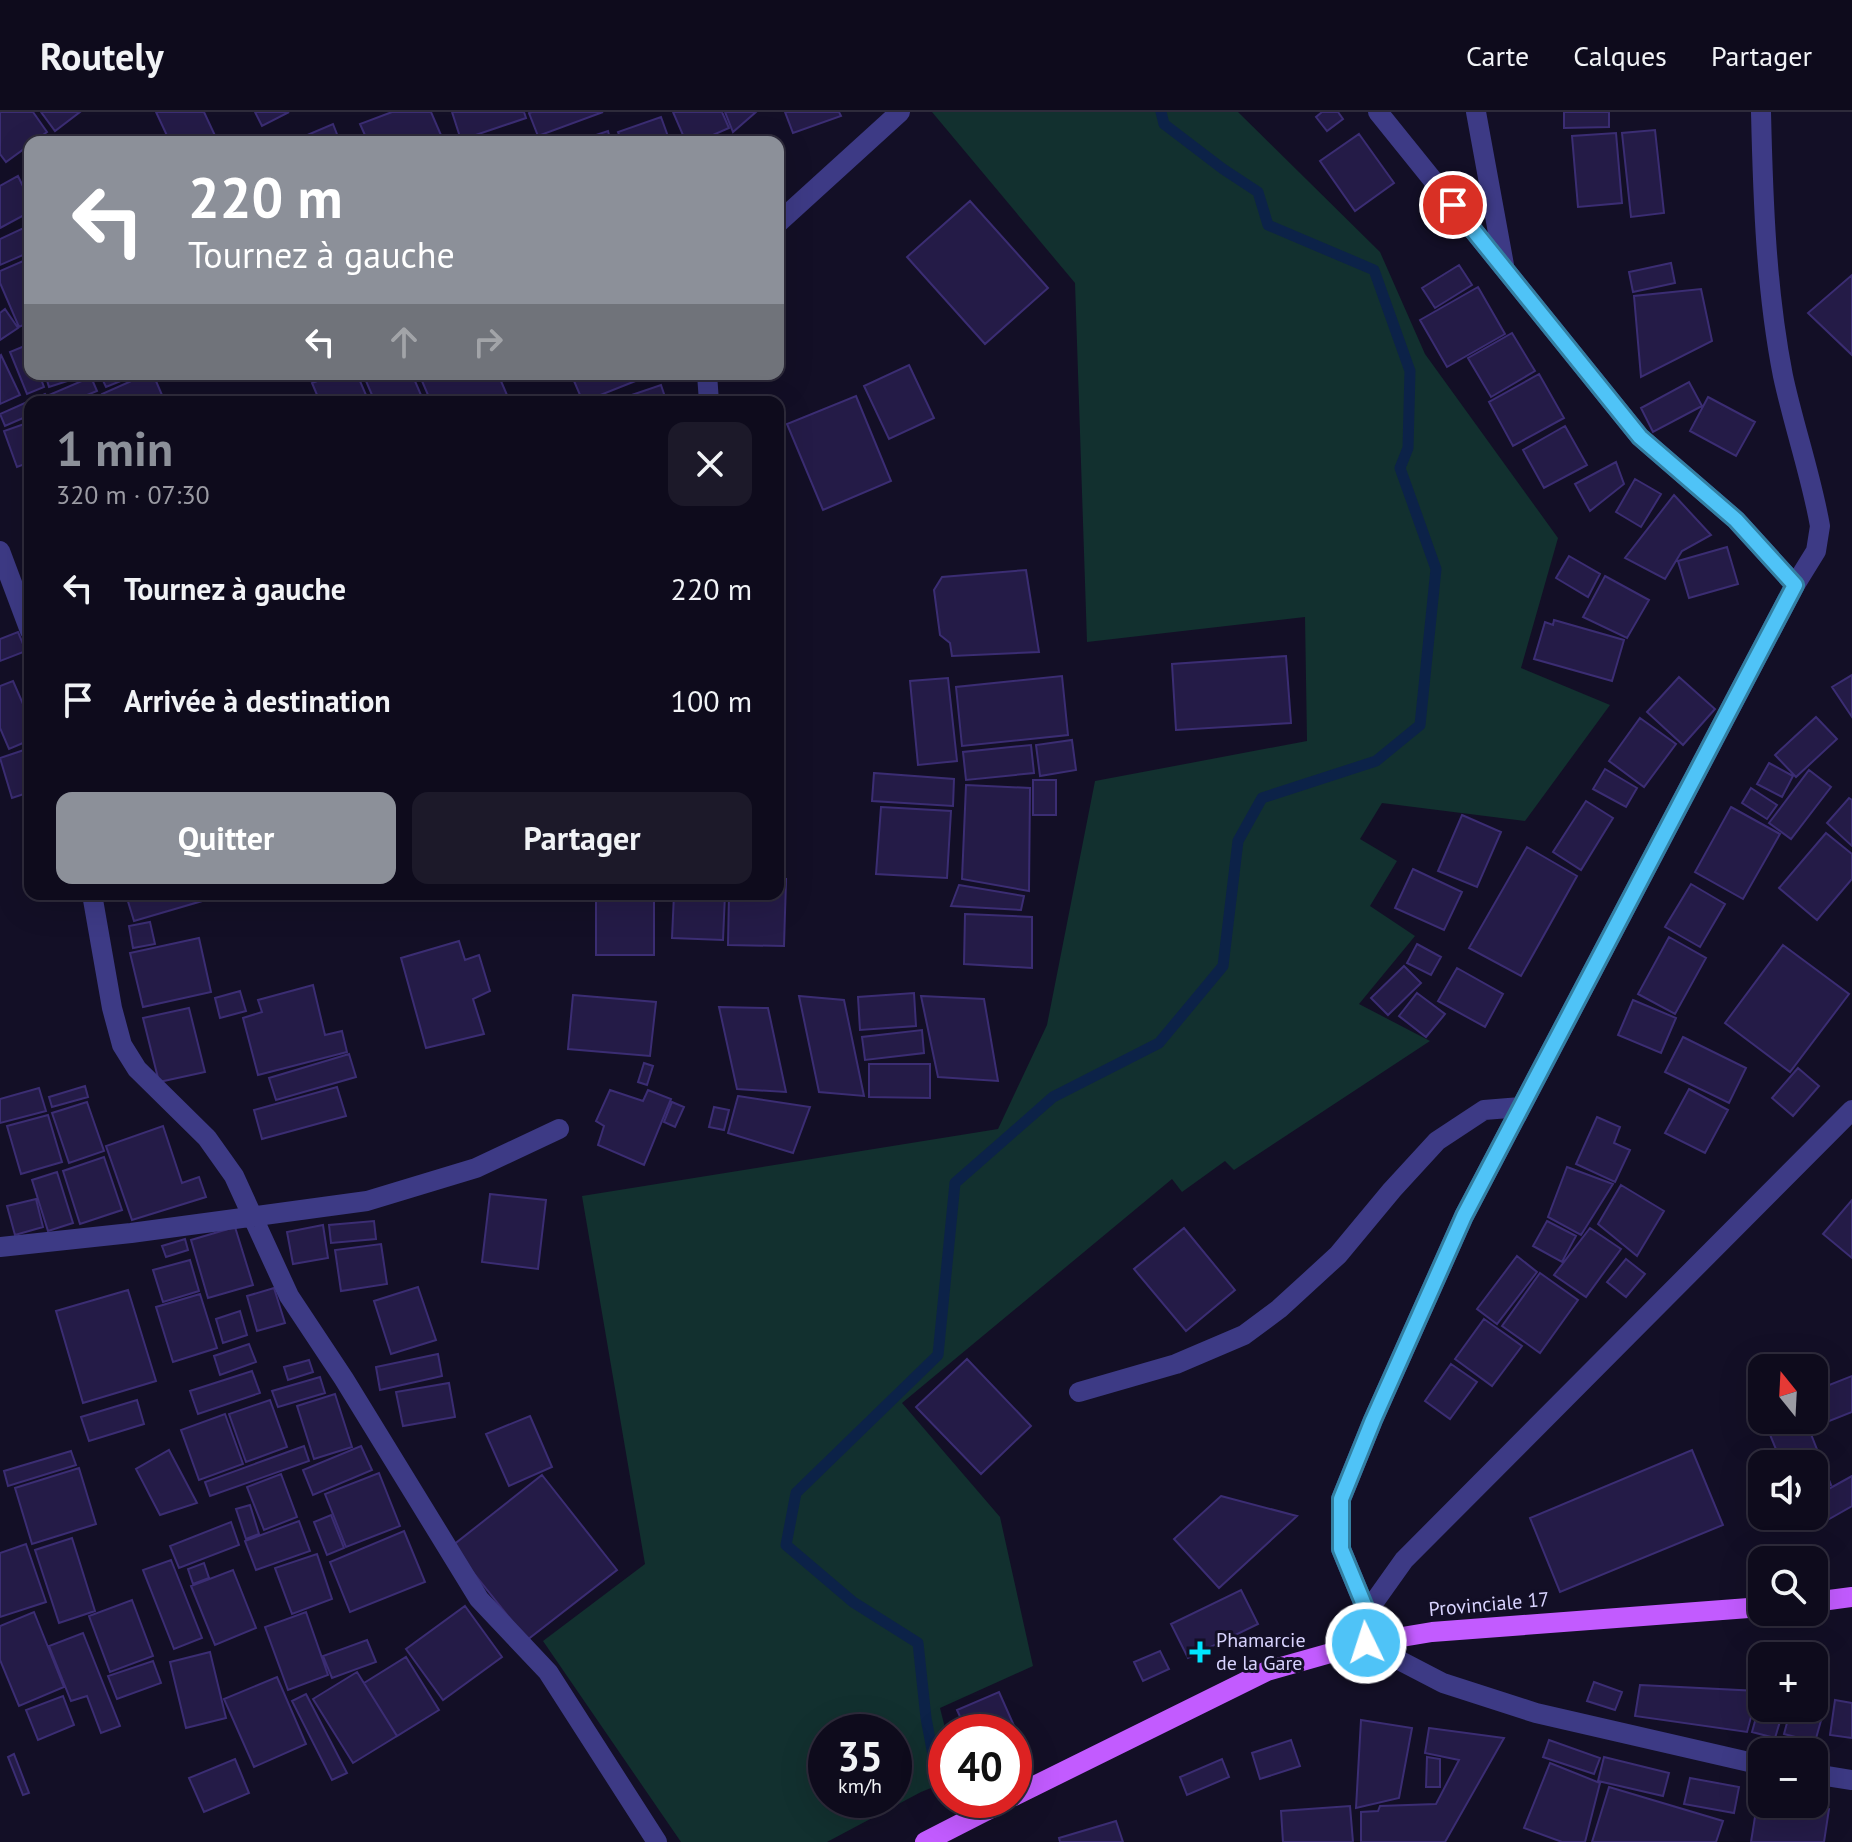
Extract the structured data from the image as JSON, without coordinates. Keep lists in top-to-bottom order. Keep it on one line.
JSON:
{"streets":{"main road":["Provinciale 17"]},"places":{"health":["Phamarcie de la Gare"]},"north":"top","page":{"header":"Routely","nav":["Carte","Calques","Partager"],"turn":["220 m","Tournez à gauche"],"heading":["1 min","320 m · 07:30"],"list":[{"name":"Tournez à gauche","value":"220 m"},{"name":"Arrivée à destination","value":"100 m"}],"buttons":["Quitter","Partager"],"map_buttons":["+","−"],"speed":"35 km/h","limit":"40"}}
